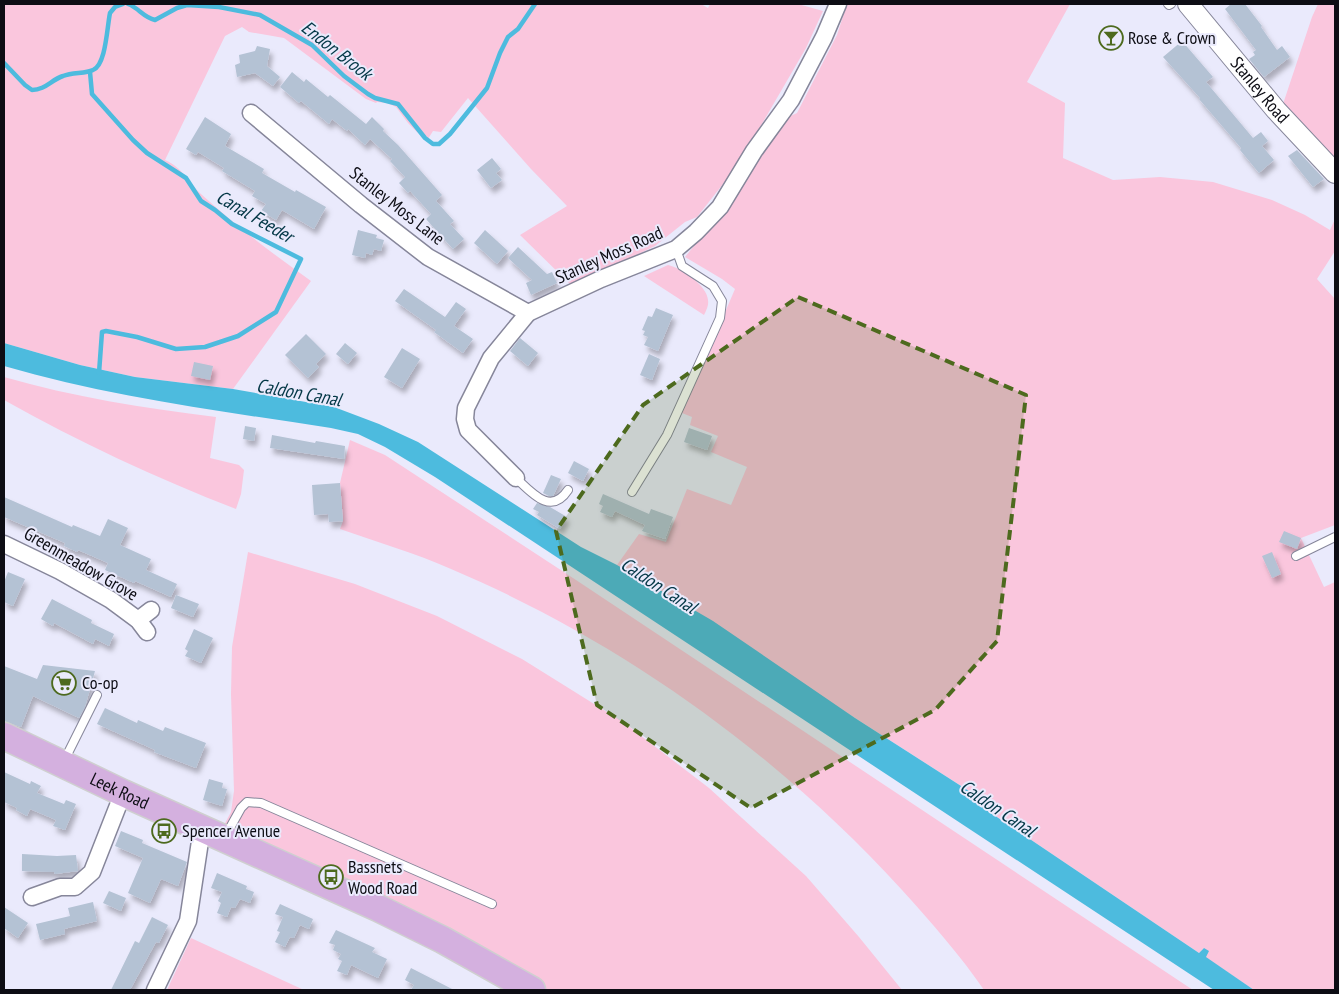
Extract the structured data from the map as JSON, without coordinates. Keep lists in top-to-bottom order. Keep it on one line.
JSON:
{"streets":{"highway":["Leek Road"],"street":["Stanley Road","Stanley Moss Lane","Stanley Moss Road","Greenmeadow Grove"]},"crossings":[["Stanley Moss Lane","Stanley Moss Road"]],"water":["Endon Brook","Canal Feeder","Caldon Canal"],"places":{"bar":["Rose & Crown"],"supermarket":["Co-op"],"bus stop":["Spencer Avenue","Bassnets Wood Road"]}}
